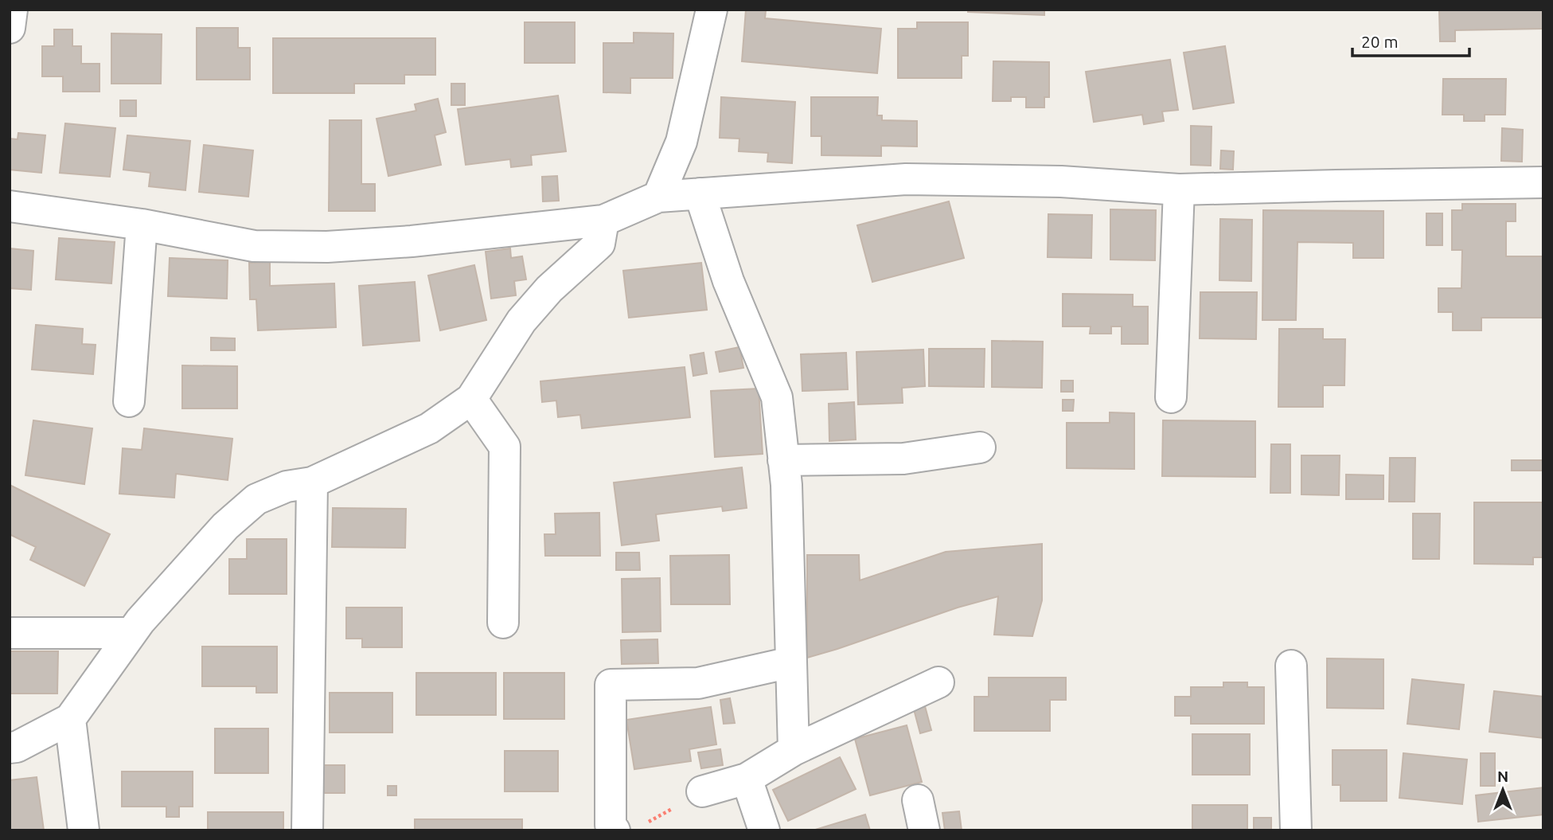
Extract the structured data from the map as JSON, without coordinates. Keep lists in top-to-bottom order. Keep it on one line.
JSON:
{"scale_bar":"20 m","north":"top"}
